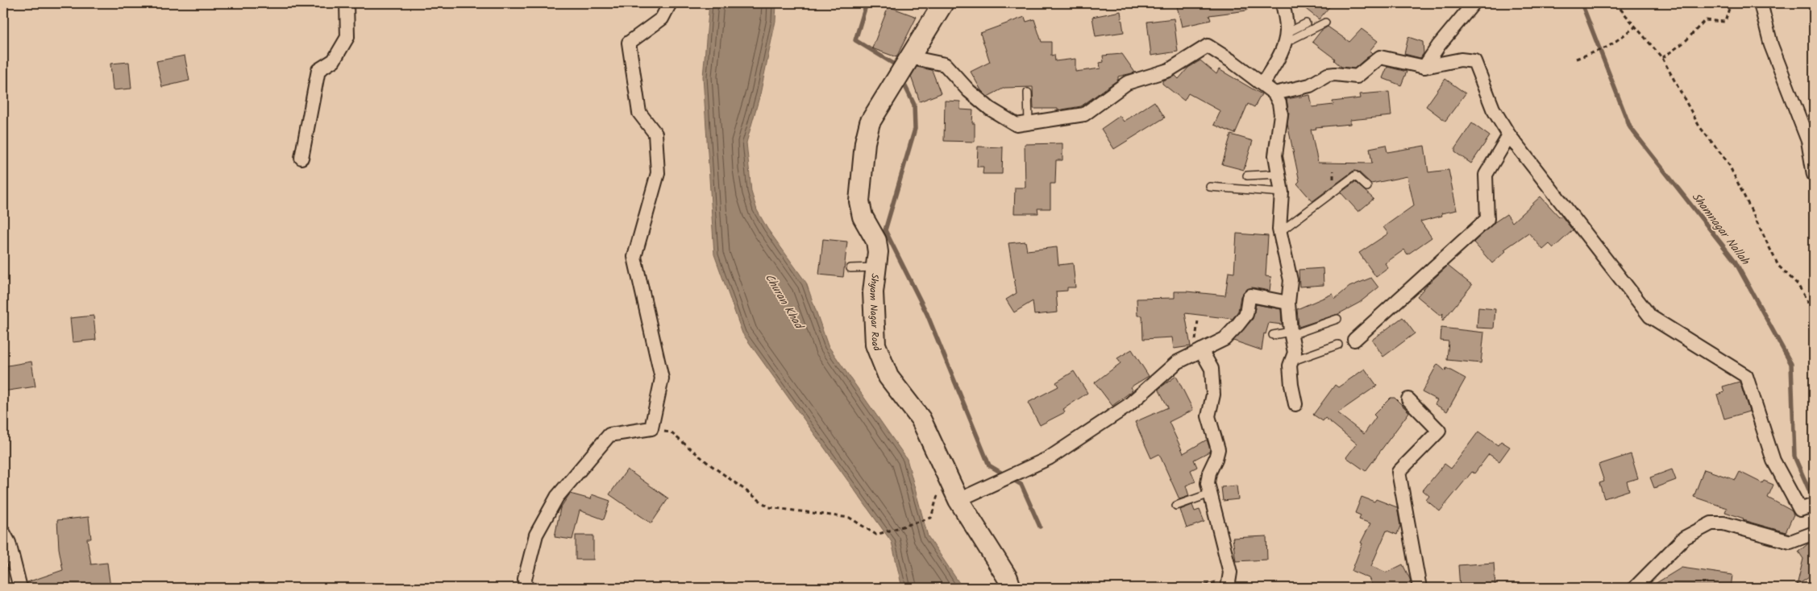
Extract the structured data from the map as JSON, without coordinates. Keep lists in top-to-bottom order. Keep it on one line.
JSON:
{"streets":{"street":["Shyam Nagar Road"]},"water":["Shamnagar Nallah","Churan Khad"]}
